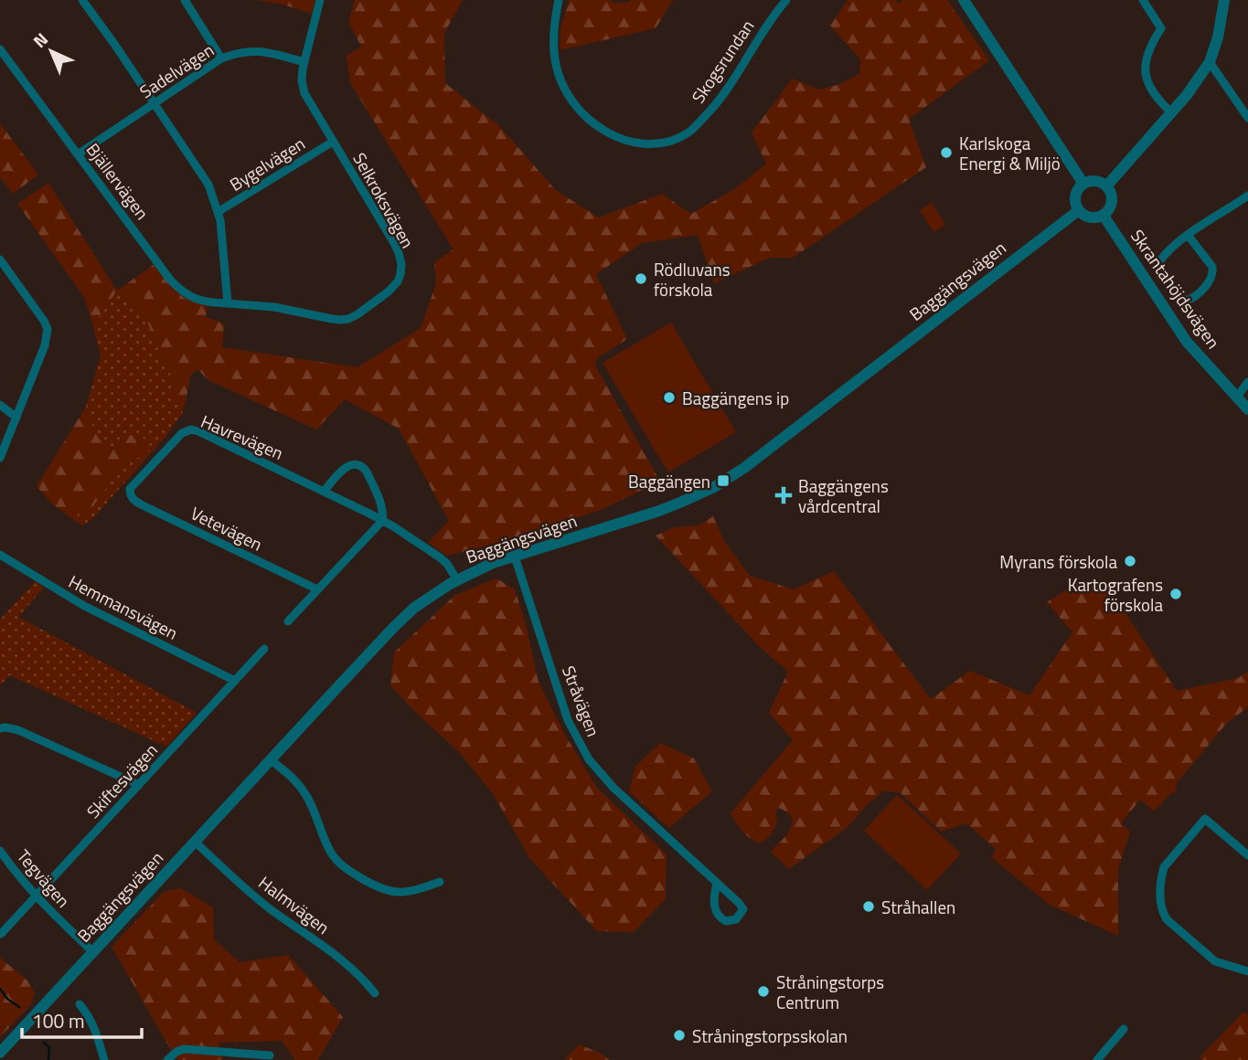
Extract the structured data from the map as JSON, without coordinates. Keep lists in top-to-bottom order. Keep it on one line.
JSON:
{"streets":{"street":["Skogsrundan","Sadelvägen","Bygelvägen","Bjällervägen","Selkroksvägen","Baggängsvägen","Skrantahöjdsvägen","Havrevägen","Vetevägen","Hemmansvägen","Stråvägen","Skiftesvägen","Tegvägen","Halmvägen"]},"crossings":[["Sadelvägen","Bjällervägen"],["Sadelvägen","Selkroksvägen"],["Bygelvägen","Selkroksvägen"],["Bjällervägen","Selkroksvägen"],["Baggängsvägen","Skrantahöjdsvägen"],["Baggängsvägen","Havrevägen"],["Baggängsvägen","Stråvägen"],["Baggängsvägen","Tegvägen"],["Baggängsvägen","Halmvägen"],["Havrevägen","Vetevägen"],["Hemmansvägen","Skiftesvägen"],["Skiftesvägen","Tegvägen"]],"places":{"other":["Karlskoga Energi & Miljö","Rödluvans förskola","Baggängens ip","Myrans förskola","Kartografens förskola","Stråhallen","Stråningstorps Centrum","Stråningstorpsskolan"],"transit":["Baggängen"],"health":["Baggängens vårdcentral"]},"scale_bar":"100 m","north":"top left"}
